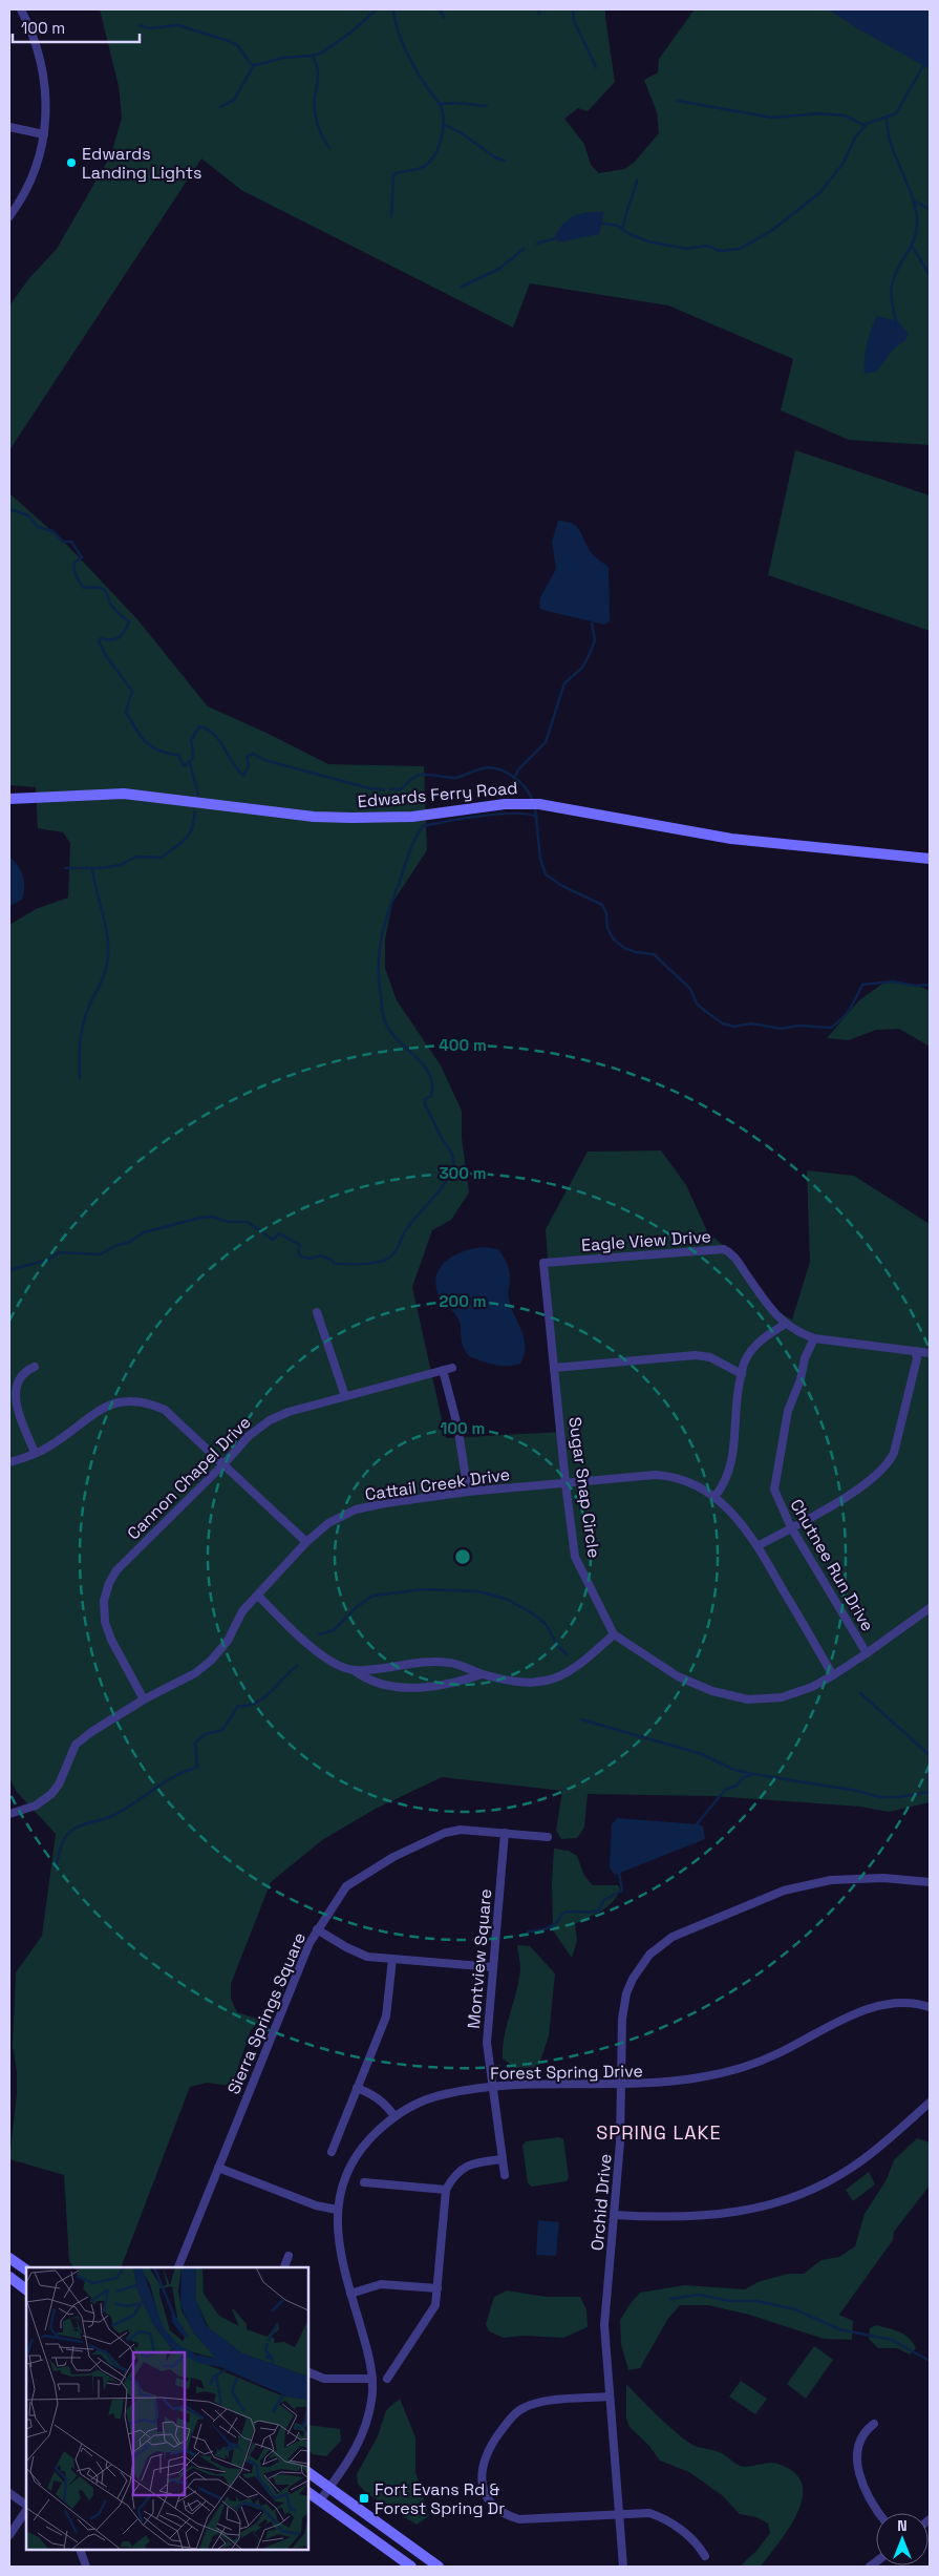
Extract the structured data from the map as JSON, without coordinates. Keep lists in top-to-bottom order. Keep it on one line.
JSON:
{"streets":{"main road":["Edwards Ferry Road"],"street":["Eagle View Drive","Cannon Chapel Drive","Cattail Creek Drive","Sugar Snap Circle","Chutnee Run Drive","Montview Square","Sierra Springs Square","Forest Spring Drive","Orchid Drive"]},"crossings":[["Eagle View Drive","Sugar Snap Circle"],["Eagle View Drive","Chutnee Run Drive"],["Cannon Chapel Drive","Cattail Creek Drive"],["Cattail Creek Drive","Sugar Snap Circle"],["Montview Square","Sierra Springs Square"],["Montview Square","Forest Spring Drive"],["Forest Spring Drive","Orchid Drive"]],"districts":["SPRING LAKE"],"places":{"other":["Edwards Landing Lights"],"transit":["Fort Evans Rd & Forest Spring Dr"]},"scale_bar":"100 m","north":"top","rings":["400 m","300 m","200 m","100 m"]}
